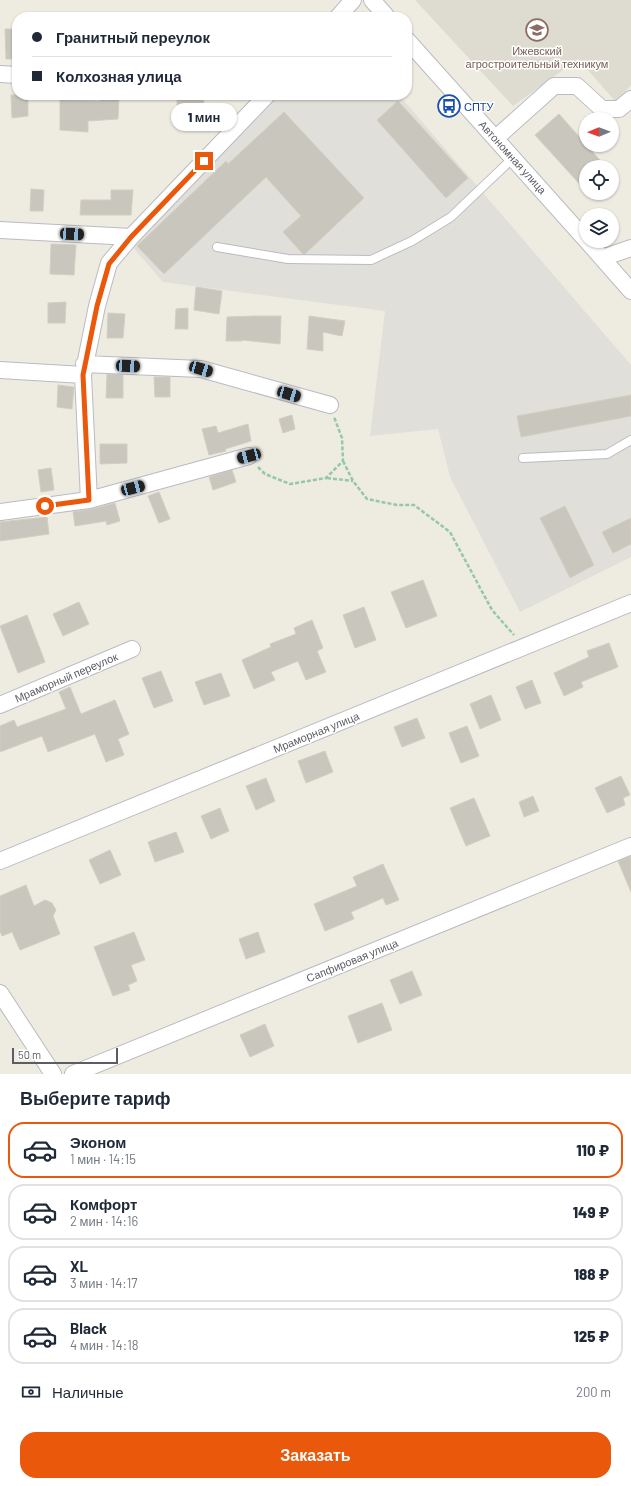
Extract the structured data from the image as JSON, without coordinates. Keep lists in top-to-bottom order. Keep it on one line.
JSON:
{"streets":{"street":["Автономная улица","Мраморный переулок","Мраморная улица","Сапфировая улица"]},"places":{"school or university":["Ижевский агростроительный техникум"],"bus stop":["СПТУ"]},"scale_bar":"50 m","north":"left","page":{"banner":["Гранитный переулок","Колхозная улица"],"bubble":"1 мин","scale":"50 m","heading":"Выберите тариф","list":[{"name":"Эконом","note":"1 мин · 14:15","value":"110 ₽"},{"name":"Комфорт","note":"2 мин · 14:16","value":"149 ₽"},{"name":"XL","note":"3 мин · 14:17","value":"188 ₽"},{"name":"Black","note":"4 мин · 14:18","value":"125 ₽"}],"pay":["Наличные","200 m"],"buttons":"Заказать"}}
